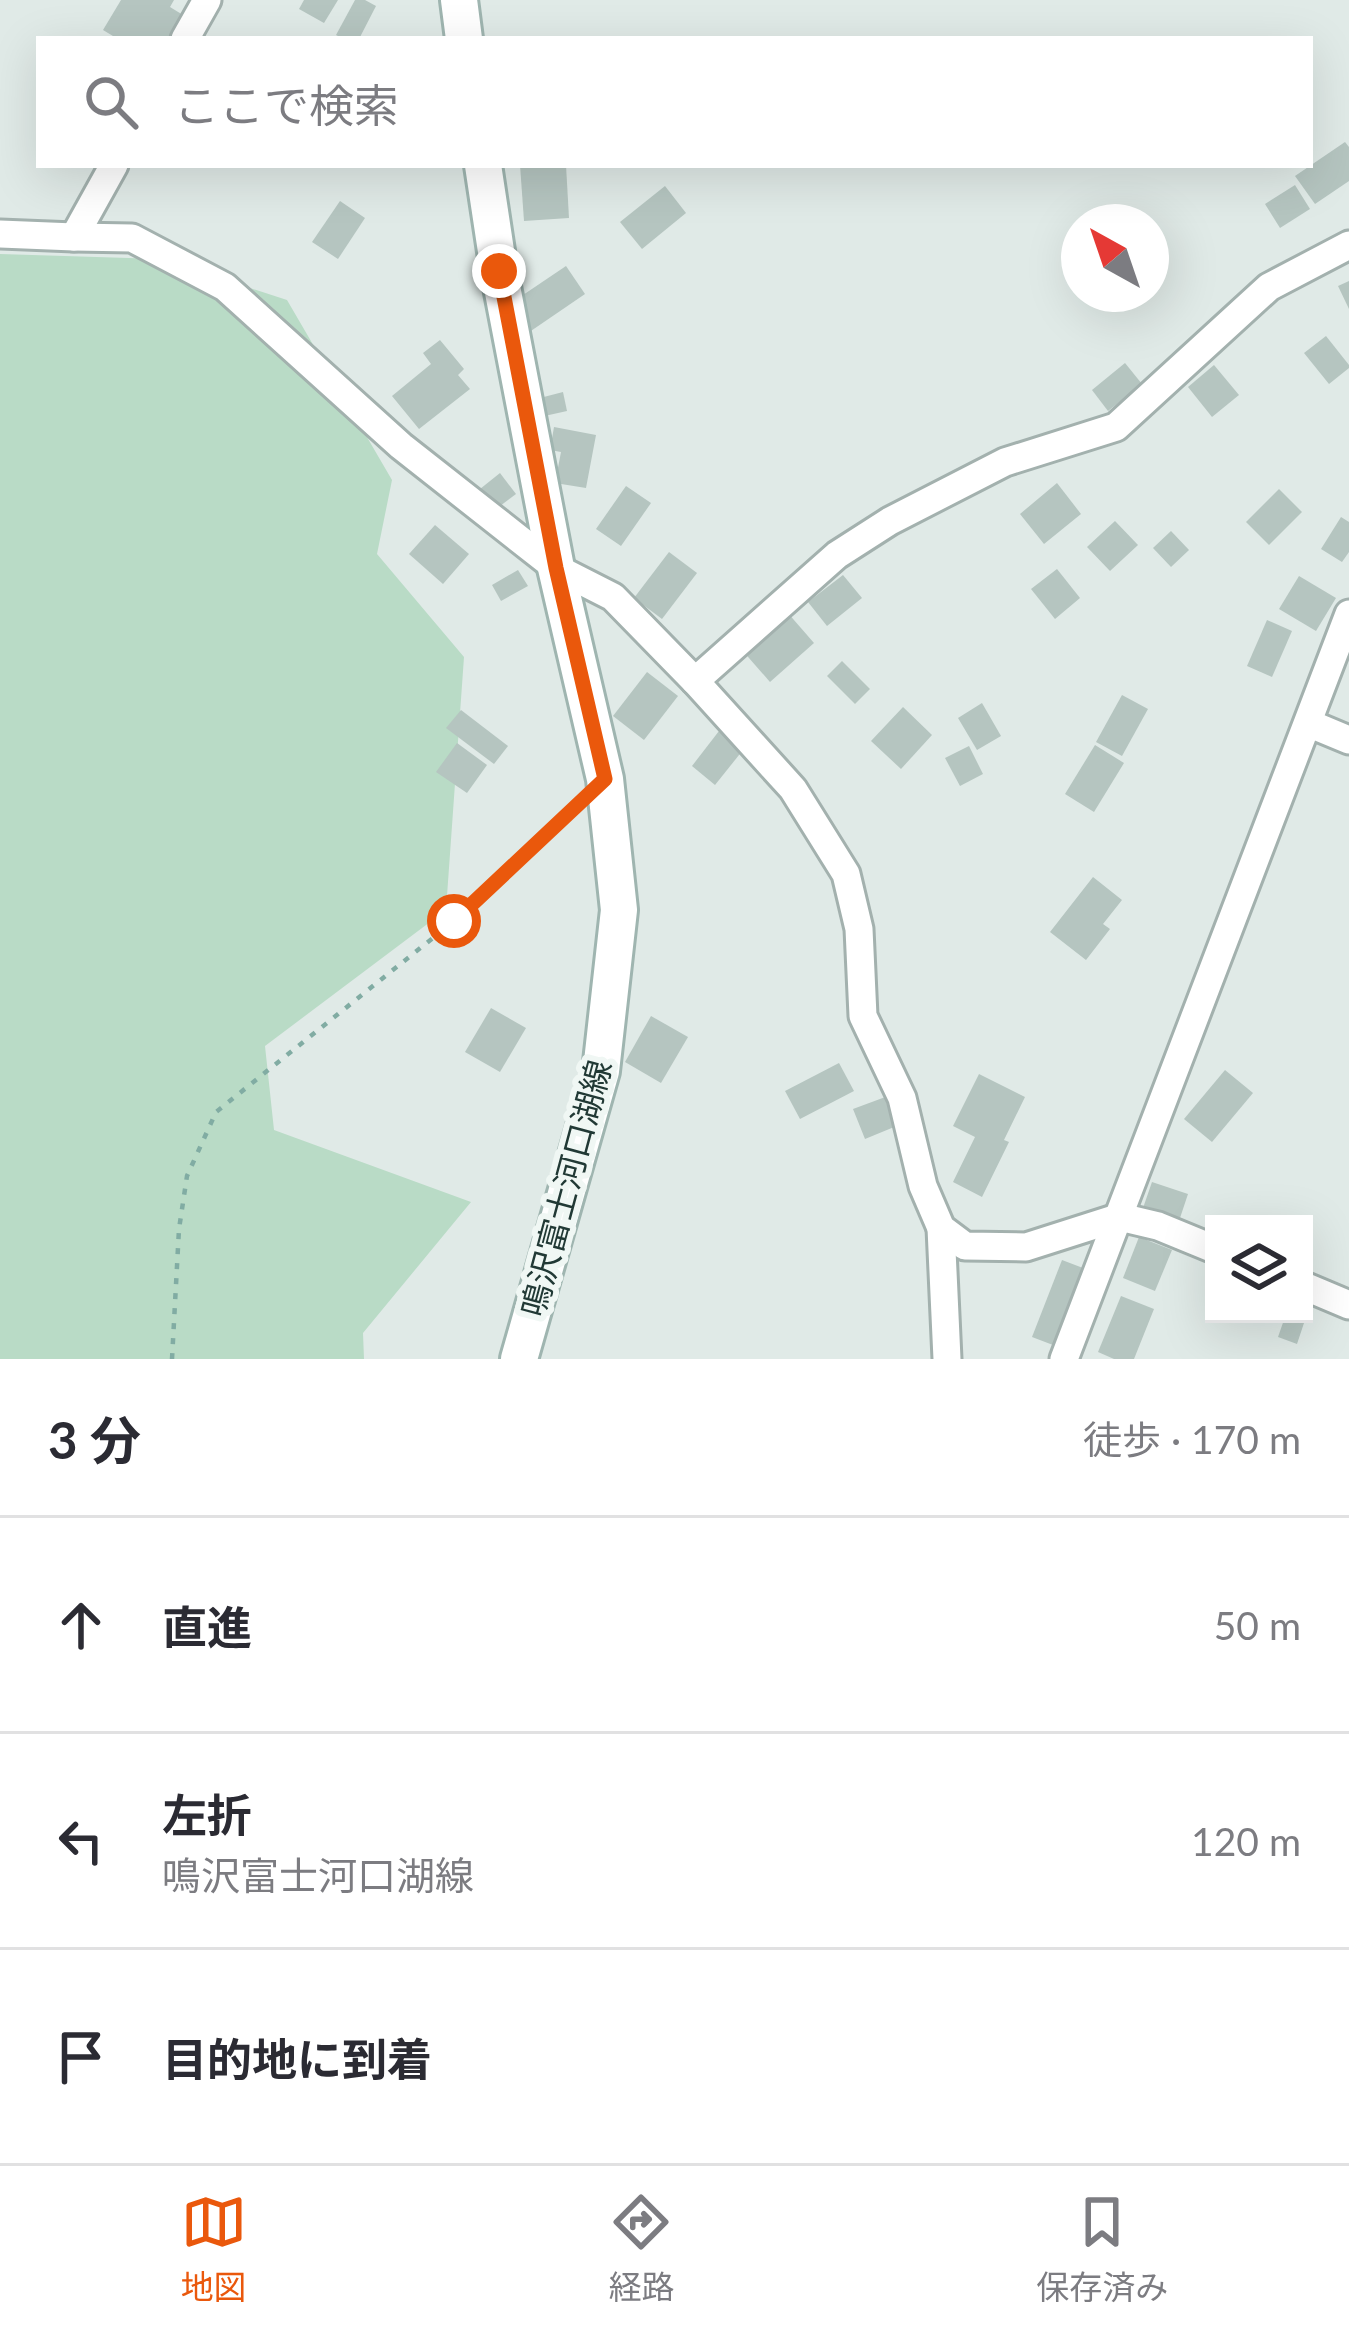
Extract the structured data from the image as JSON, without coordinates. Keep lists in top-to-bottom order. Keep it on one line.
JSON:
{"streets":{"main road":["鳴沢富士河口湖線"]},"north":"top left","page":{"search":"ここで検索","heading":["3 分","徒歩 · 170 m"],"list":[["直進","50 m"],["左折","鳴沢富士河口湖線","120 m"],"目的地に到着"],"nav":["地図","経路","保存済み"]}}
